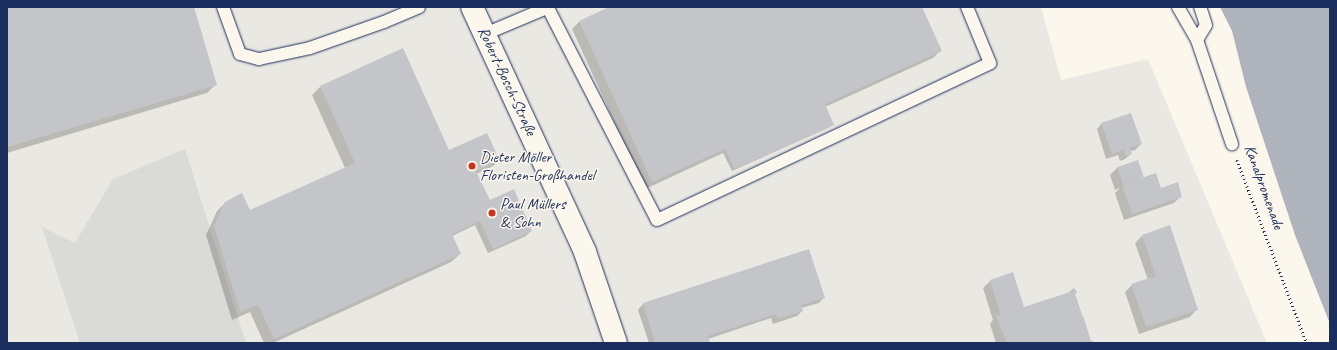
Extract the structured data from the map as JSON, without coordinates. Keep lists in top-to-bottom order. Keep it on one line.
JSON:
{"streets":{"street":["Robert-Bosch-Straße"],"lane":["Kanalpromenade"]},"places":["Dieter Möller Floristen-Großhandel","Paul Müllers & Sohn"]}
